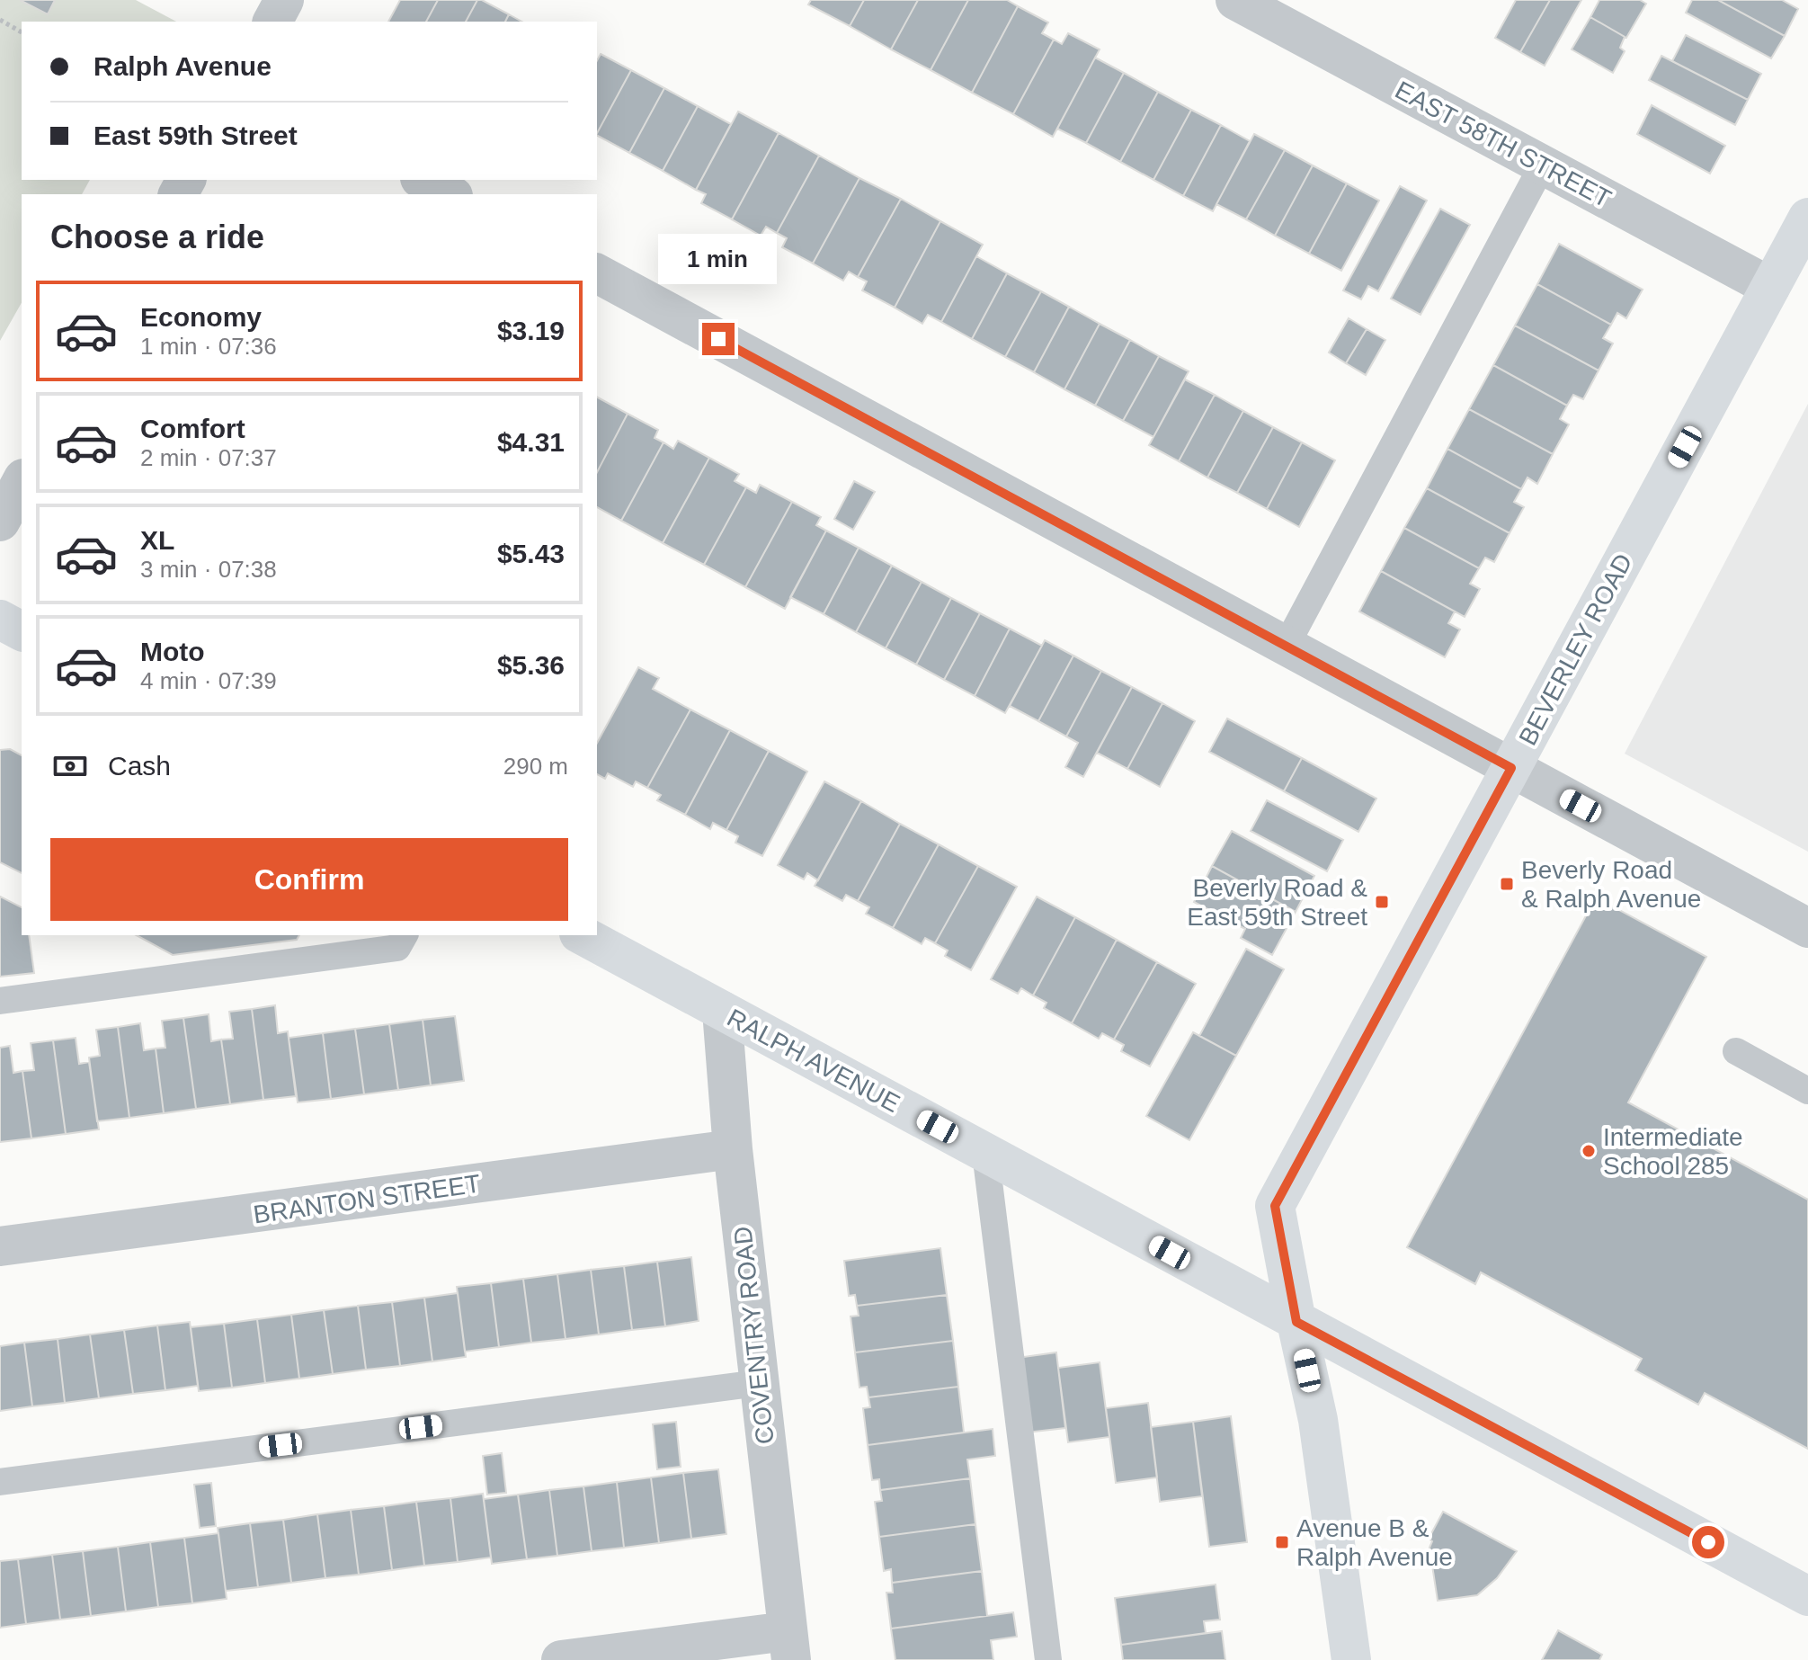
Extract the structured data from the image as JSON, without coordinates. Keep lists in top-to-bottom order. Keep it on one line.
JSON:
{"streets":{"street":["EAST 58TH STREET","BEVERLEY ROAD","RALPH AVENUE","BRANTON STREET","COVENTRY ROAD"]},"crossings":[["EAST 58TH STREET","BEVERLEY ROAD"],["BEVERLEY ROAD","RALPH AVENUE"],["RALPH AVENUE","COVENTRY ROAD"],["BRANTON STREET","COVENTRY ROAD"]],"places":{"transit":["Beverly Road & Ralph Avenue","Beverly Road & East 59th Street","Avenue B & Ralph Avenue"],"other":["Intermediate School 285"]},"page":{"banner":["Ralph Avenue","East 59th Street"],"heading":"Choose a ride","bubble":"1 min","list":[{"name":"Economy","note":"1 min · 07:36","value":"$3.19"},{"name":"Comfort","note":"2 min · 07:37","value":"$4.31"},{"name":"XL","note":"3 min · 07:38","value":"$5.43"},{"name":"Moto","note":"4 min · 07:39","value":"$5.36"}],"pay":["Cash","290 m"],"buttons":"Confirm"}}
